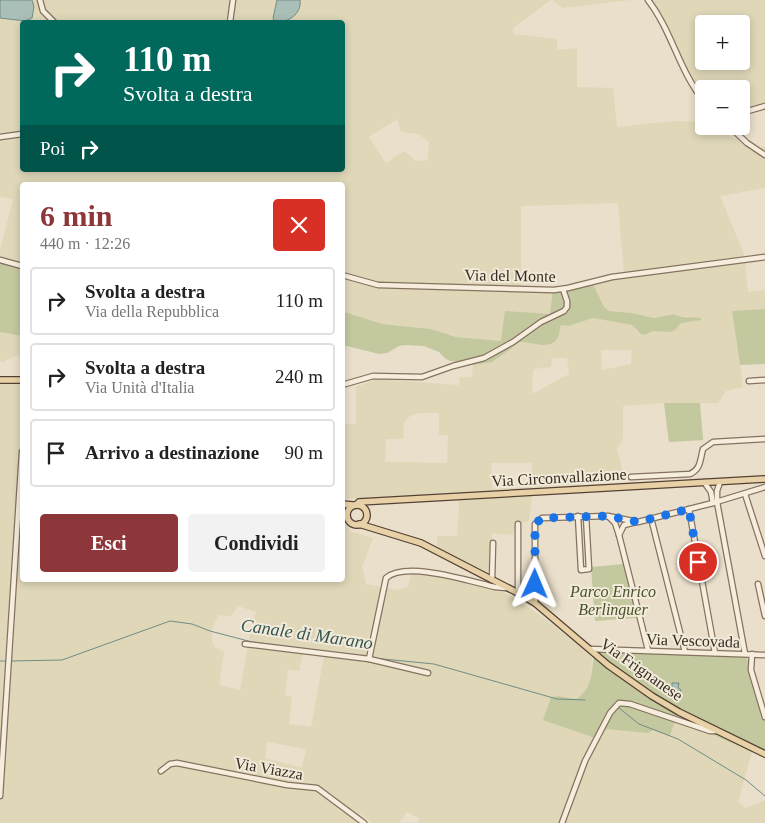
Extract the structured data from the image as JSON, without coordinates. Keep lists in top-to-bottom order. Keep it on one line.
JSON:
{"streets":{"main road":["Via Circonvallazione","Via Frignanese"],"street":["Via del Monte","Via Vescovada","Via Viazza"]},"crossings":[["Via Circonvallazione","Via Frignanese"],["Via Vescovada","Via Frignanese"]],"water":["Canale di Marano"],"parks":["Parco Enrico Berlinguer"],"page":{"map_buttons":["+","−"],"turn":["110 m","Svolta a destra"],"then":"Poi","heading":["6 min","440 m · 12:26"],"list":[{"name":"Svolta a destra","note":"Via della Repubblica","value":"110 m"},{"name":"Svolta a destra","note":"Via Unità d'Italia","value":"240 m"},{"name":"Arrivo a destinazione","value":"90 m"}],"buttons":["Esci","Condividi"]}}
